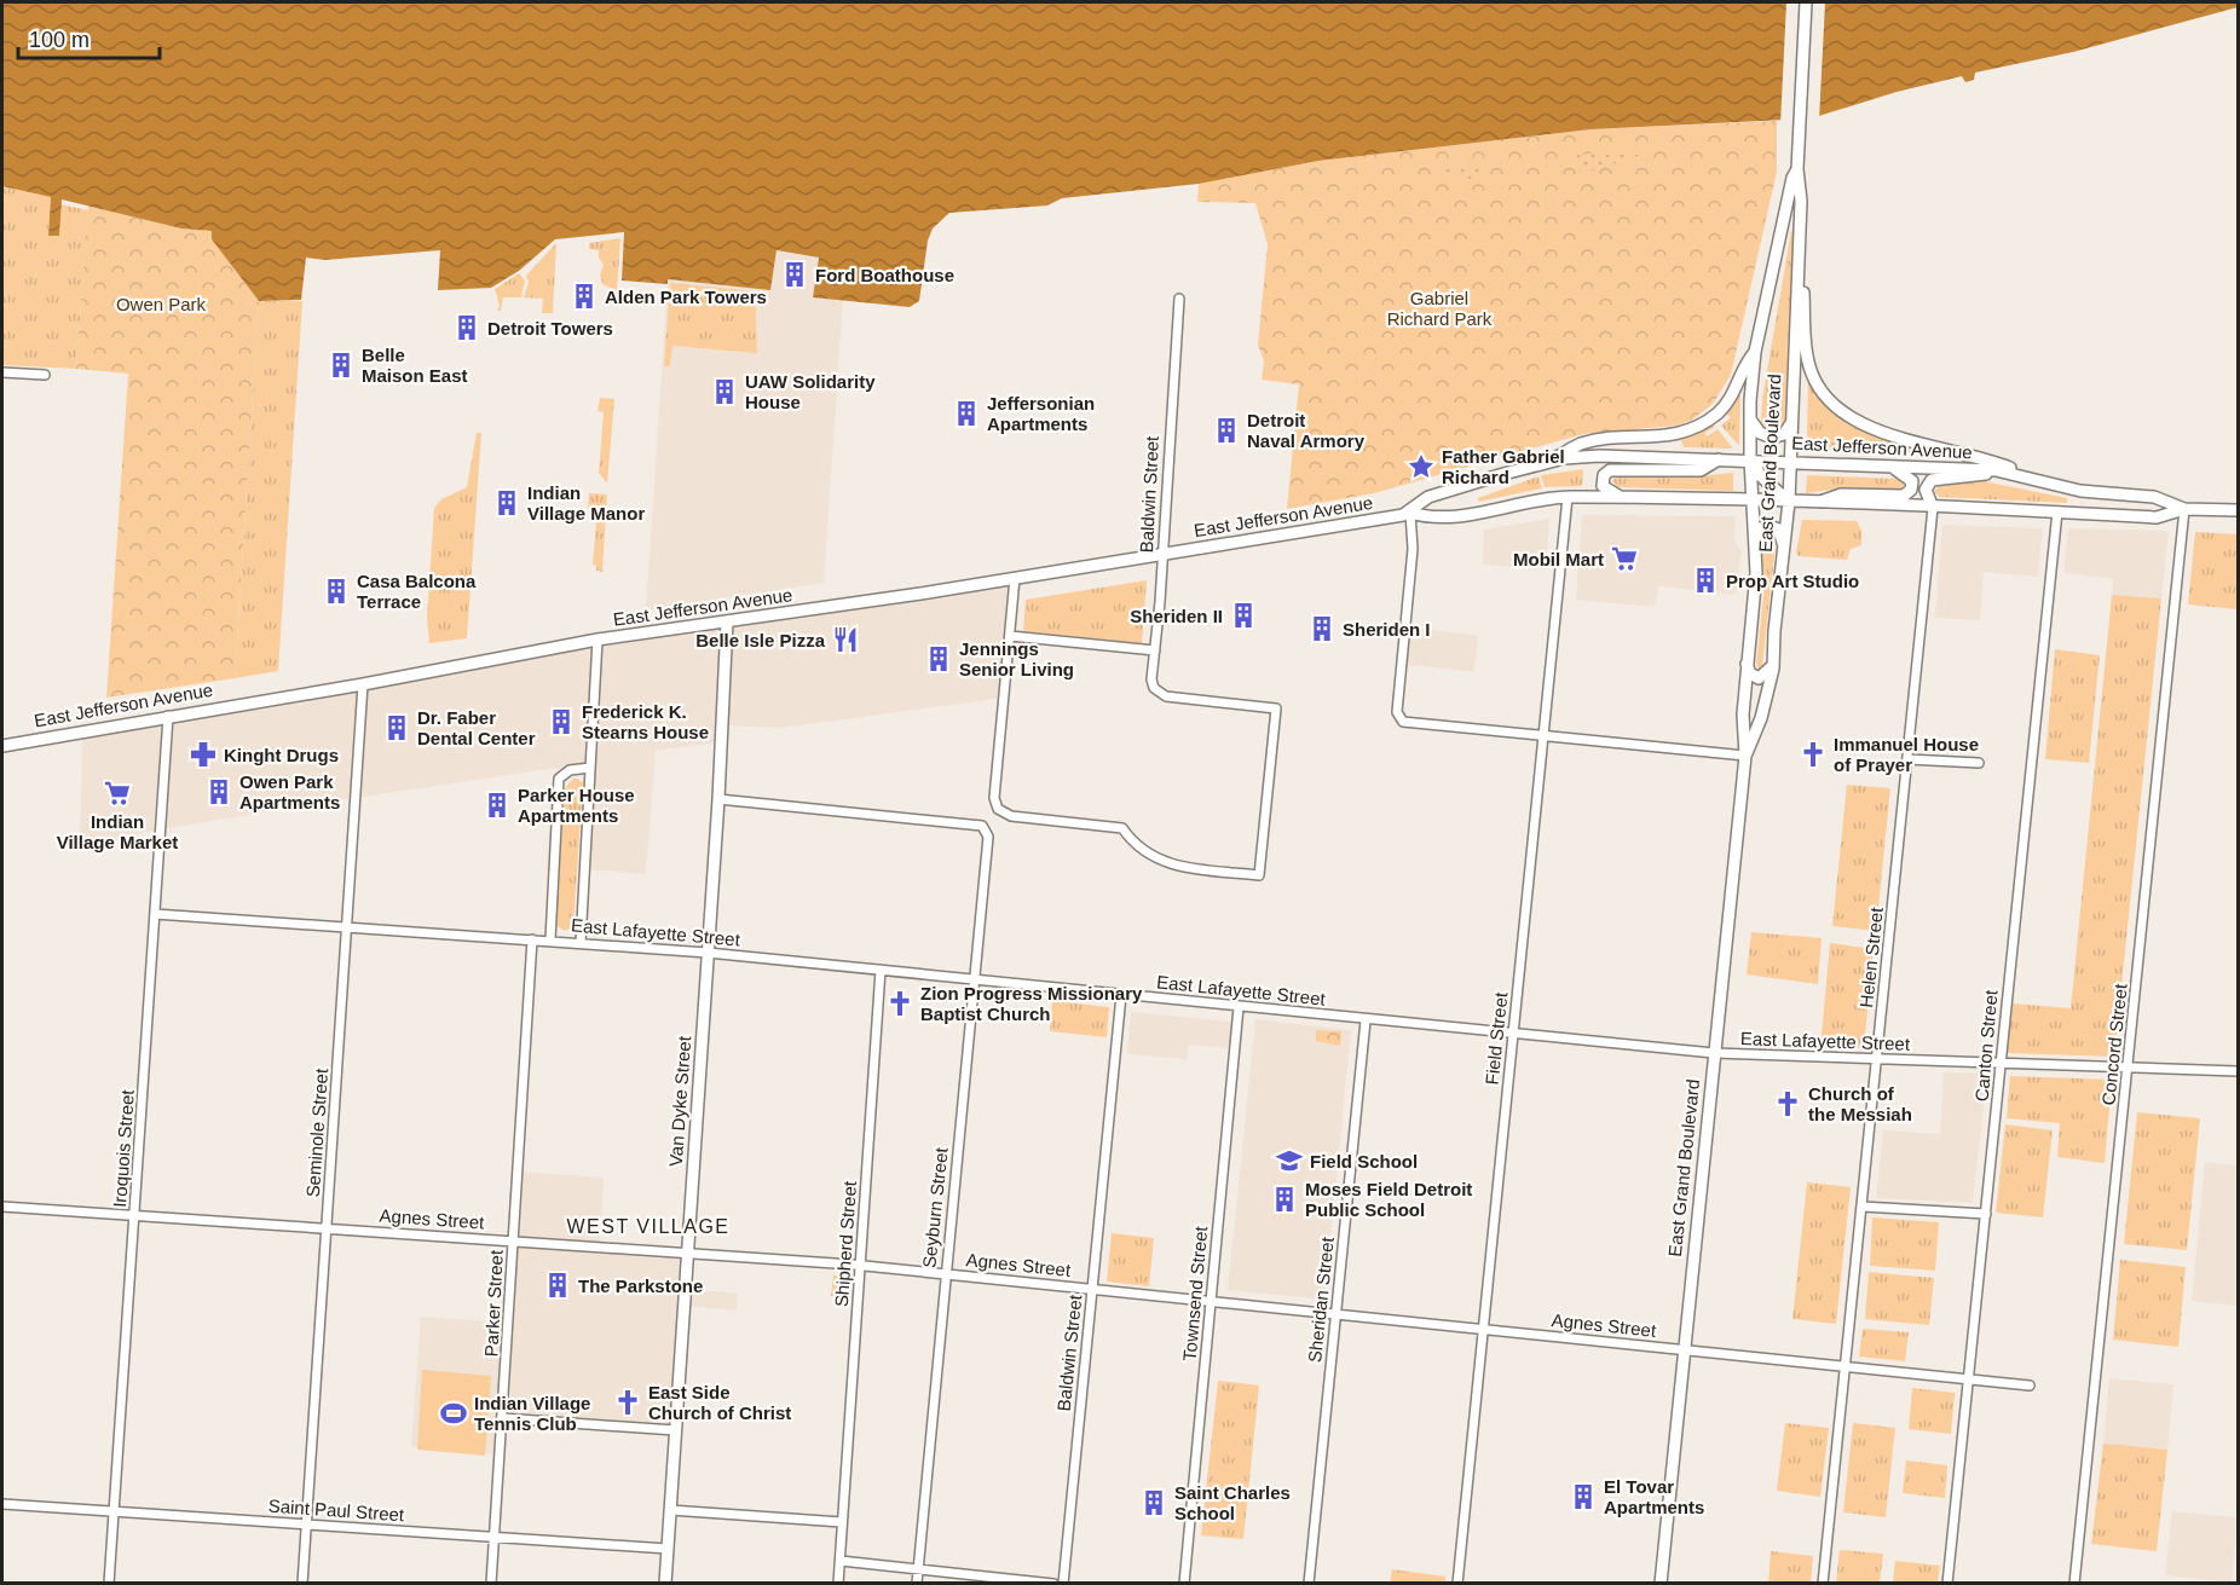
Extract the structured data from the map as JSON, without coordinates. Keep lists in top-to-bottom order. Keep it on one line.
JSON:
{"streets":{"main road":["East Jefferson Avenue","East Grand Boulevard","Van Dyke Street"],"street":["Baldwin Street","East Lafayette Street","Helen Street","Field Street","Concord Street","Canton Street","Seminole Street","Iroquois Street","Seyburn Street","Agnes Street","Shipherd Street","Townsend Street","Sheridan Street","Parker Street","Saint Paul Street"]},"crossings":[["East Jefferson Avenue","East Grand Boulevard"],["East Jefferson Avenue","Baldwin Street"],["East Jefferson Avenue","Helen Street"],["East Jefferson Avenue","Field Street"],["East Jefferson Avenue","Concord Street"],["East Jefferson Avenue","Canton Street"],["East Jefferson Avenue","Van Dyke Street"],["East Jefferson Avenue","Seminole Street"],["East Jefferson Avenue","Iroquois Street"],["East Grand Boulevard","East Lafayette Street"],["East Grand Boulevard","Agnes Street"],["Baldwin Street","East Lafayette Street"],["Baldwin Street","Agnes Street"],["East Lafayette Street","Helen Street"],["East Lafayette Street","Field Street"],["East Lafayette Street","Concord Street"],["East Lafayette Street","Canton Street"],["East Lafayette Street","Van Dyke Street"],["East Lafayette Street","Seminole Street"],["East Lafayette Street","Iroquois Street"],["East Lafayette Street","Seyburn Street"],["East Lafayette Street","Shipherd Street"],["East Lafayette Street","Townsend Street"],["East Lafayette Street","Sheridan Street"],["East Lafayette Street","Parker Street"],["Helen Street","Agnes Street"],["Field Street","Agnes Street"],["Canton Street","Agnes Street"],["Van Dyke Street","Seyburn Street"],["Van Dyke Street","Agnes Street"],["Van Dyke Street","Saint Paul Street"],["Seminole Street","Agnes Street"],["Seminole Street","Saint Paul Street"],["Iroquois Street","Agnes Street"],["Iroquois Street","Saint Paul Street"],["Seyburn Street","Agnes Street"],["Agnes Street","Shipherd Street"],["Agnes Street","Townsend Street"],["Agnes Street","Sheridan Street"],["Agnes Street","Parker Street"],["Parker Street","Saint Paul Street"]],"districts":["WEST VILLAGE"],"parks":["Gabriel Richard Park","Owen Park"],"places":{"building":["Ford Boathouse","Alden Park Towers","Detroit Towers","Belle Maison East","UAW Solidarity House","Jeffersonian Apartments","Detroit Naval Armory","Indian Village Manor","Prop Art Studio","Casa Balcona Terrace","Sheriden II","Sheriden I","Jennings Senior Living","Frederick K. Stearns House","Dr. Faber Dental Center","Owen Park Apartments","Parker House Apartments","Moses Field Detroit Public School","The Parkstone","El Tovar Apartments","Saint Charles School"],"place":["Father Gabriel Richard"],"supermarket":["Mobil Mart","Indian Village Market"],"restaurant":["Belle Isle Pizza"],"pharmacy":["Kinght Drugs"],"church":["Immanuel House of Prayer","Zion Progress Missionary Baptist Church","Church of the Messiah","East Side Church of Christ"],"school or university":["Field School"],"sports":["Indian Village Tennis Club"]},"scale_bar":"100 m"}
